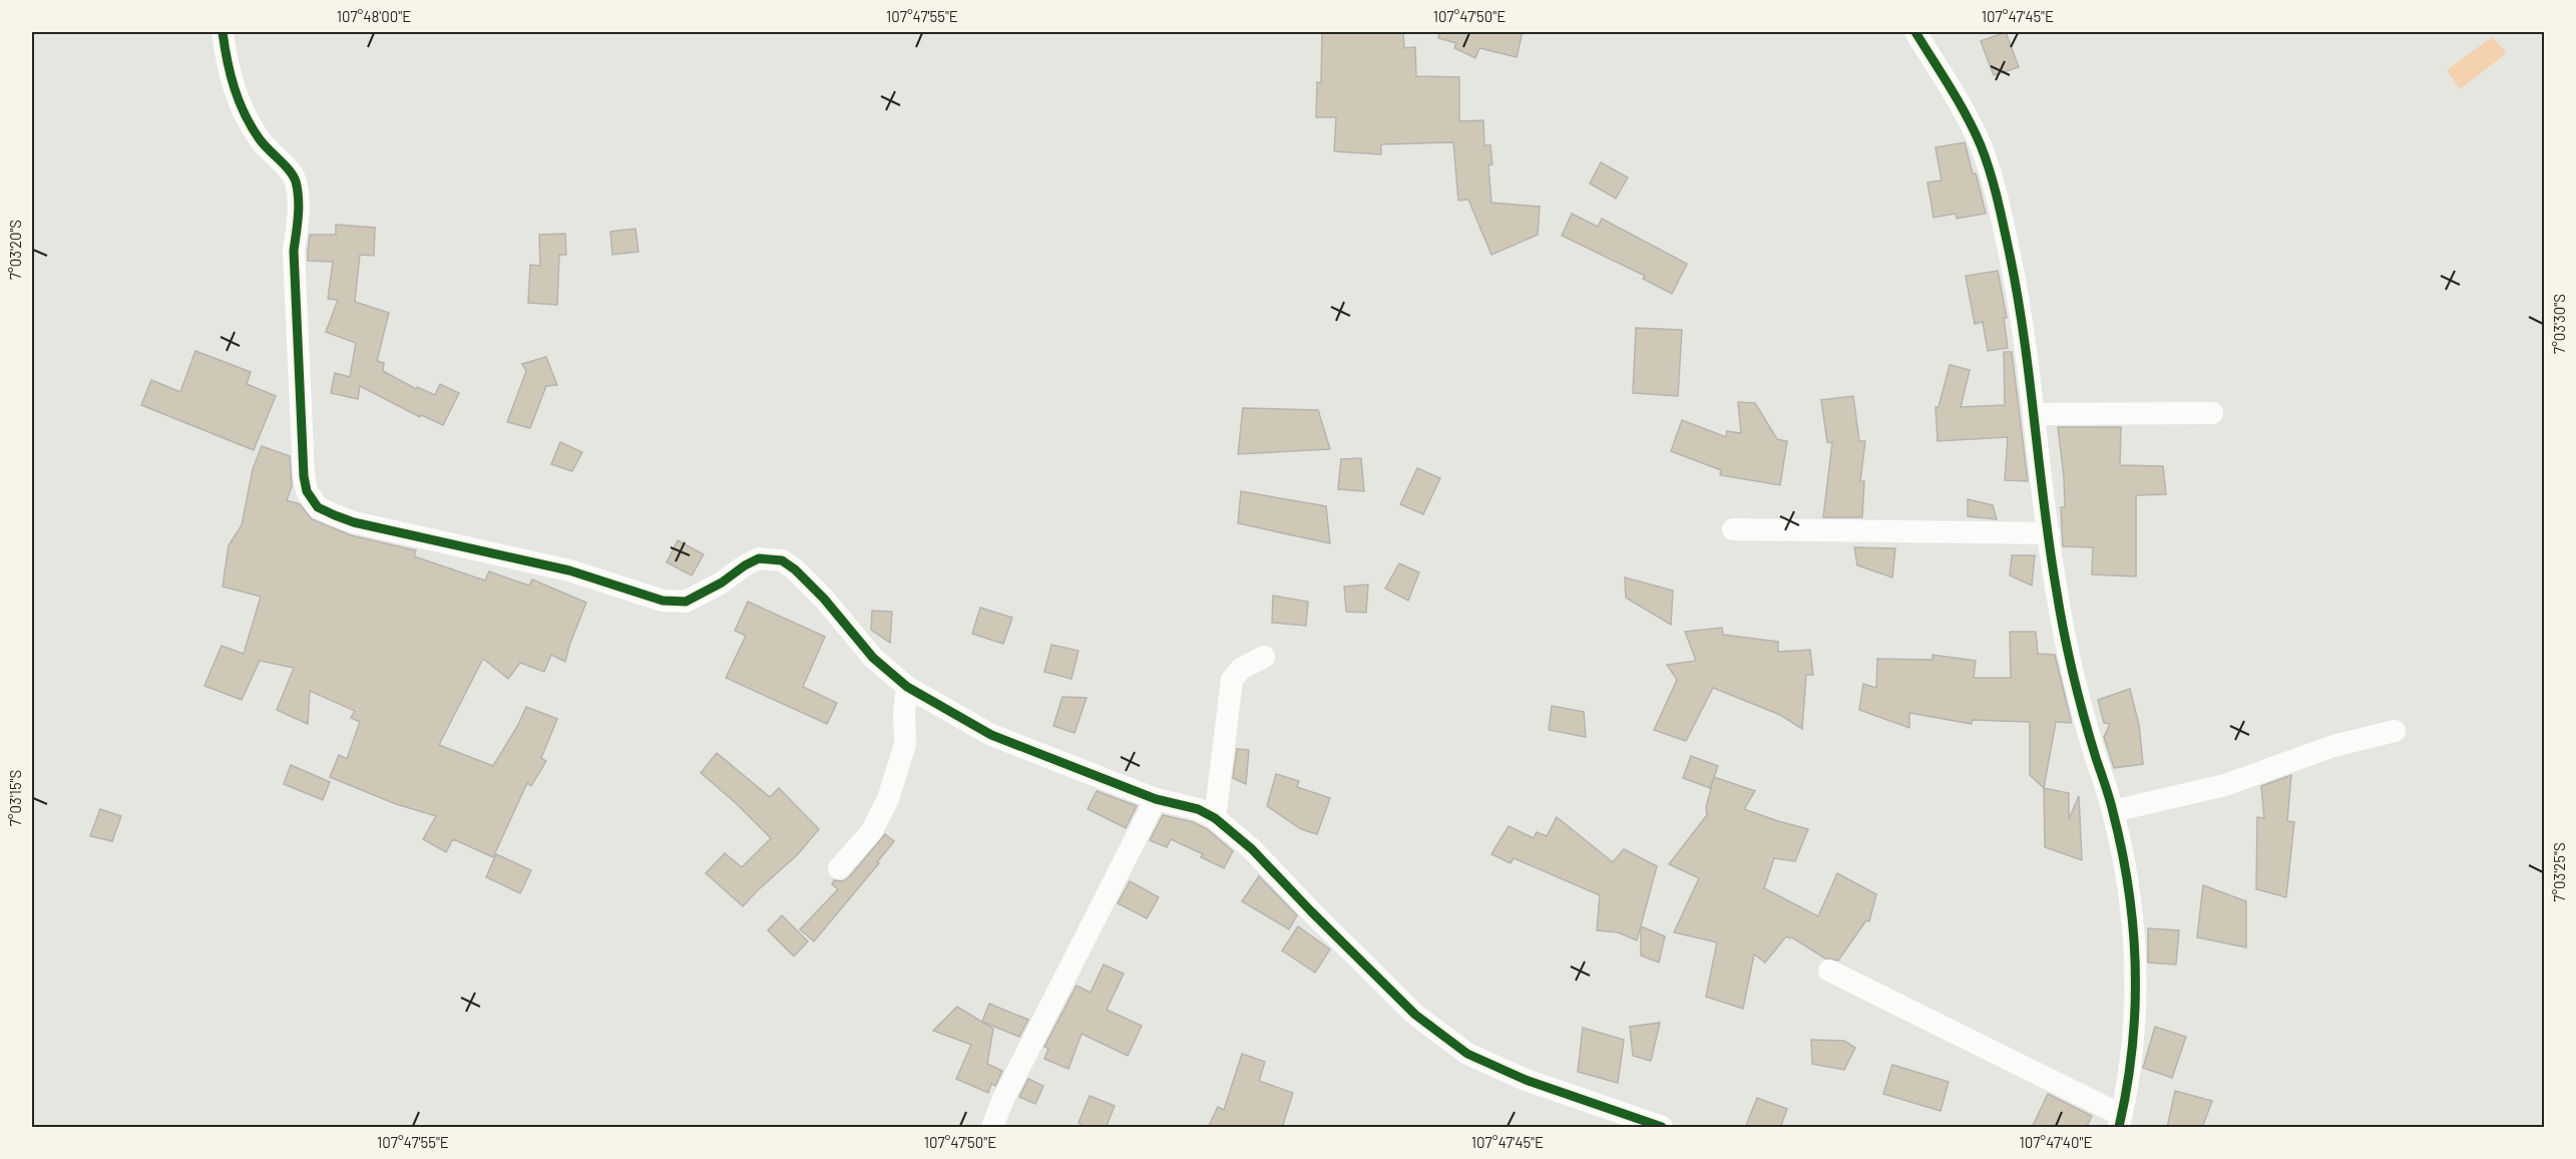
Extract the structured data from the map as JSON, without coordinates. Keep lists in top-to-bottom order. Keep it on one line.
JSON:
{"coordinates":["107°48'00\"E","107°47'55\"E","107°47'50\"E","107°47'45\"E","7°03'20\"S","7°03'30\"S","7°03'15\"S","7°03'25\"S","107°47'40\"E"]}
